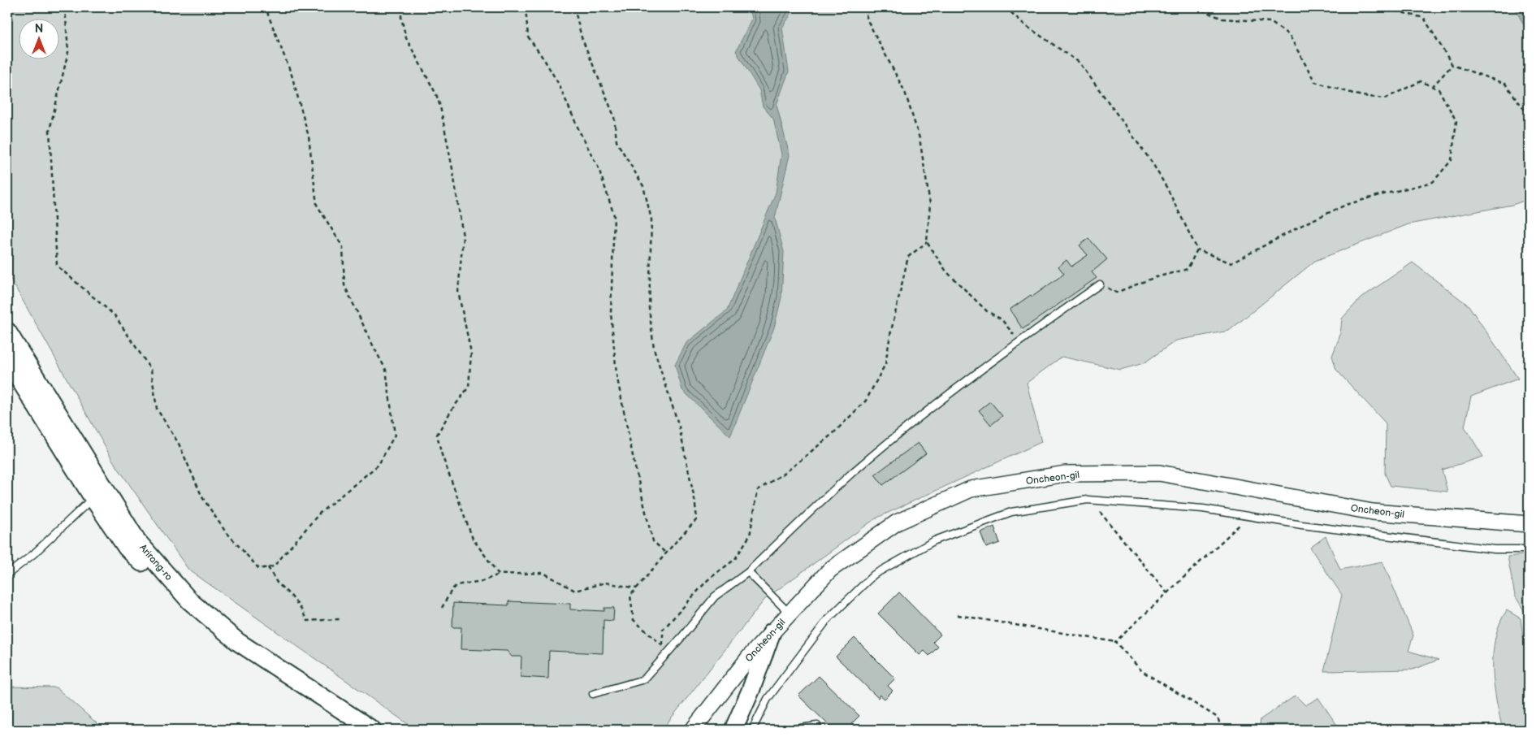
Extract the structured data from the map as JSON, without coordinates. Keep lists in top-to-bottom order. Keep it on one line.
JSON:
{"streets":{"main road":["Arirang-ro"],"street":["Oncheon-gil"]},"north":"top"}
